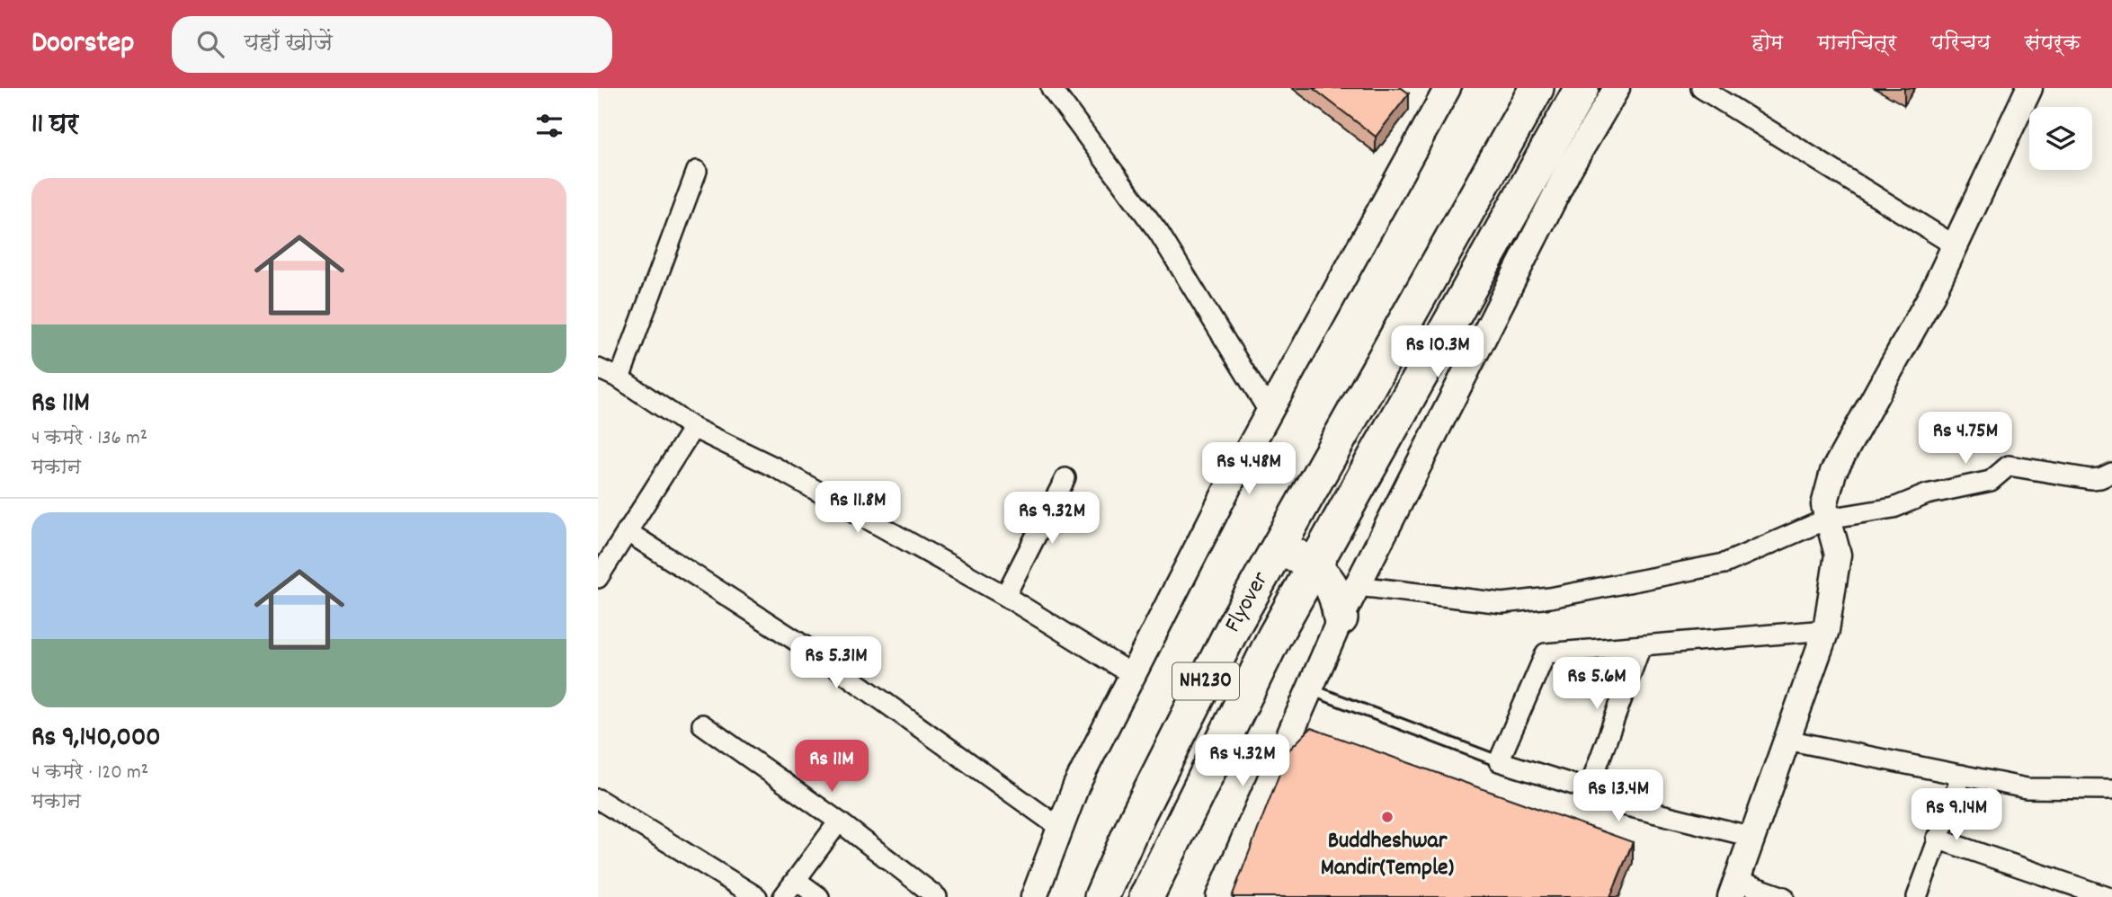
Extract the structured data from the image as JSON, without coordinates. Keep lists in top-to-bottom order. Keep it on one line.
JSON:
{"streets":{"highway":["Flyover","NH230"]},"crossings":[["Flyover","NH230"]],"places":["Buddheshwar Mandir(Temple)"],"page":{"header":"Doorstep","search":"यहाँ खोजें","nav":["होम","मानचित्र","परिचय","संपर्क"],"heading":"11 घर","list":[{"name":"Rs 11M","note":"4 कमरे · 136 m² · मकान"},{"name":"Rs 9,140,000","note":"4 कमरे · 120 m² · मकान"}],"price":["Rs 10.3M","Rs 4.75M","Rs 4.48M","Rs 11.8M","Rs 9.32M","Rs 5.31M","Rs 5.6M","Rs 4.32M","Rs 11M","Rs 13.4M","Rs 9.14M"]}}
